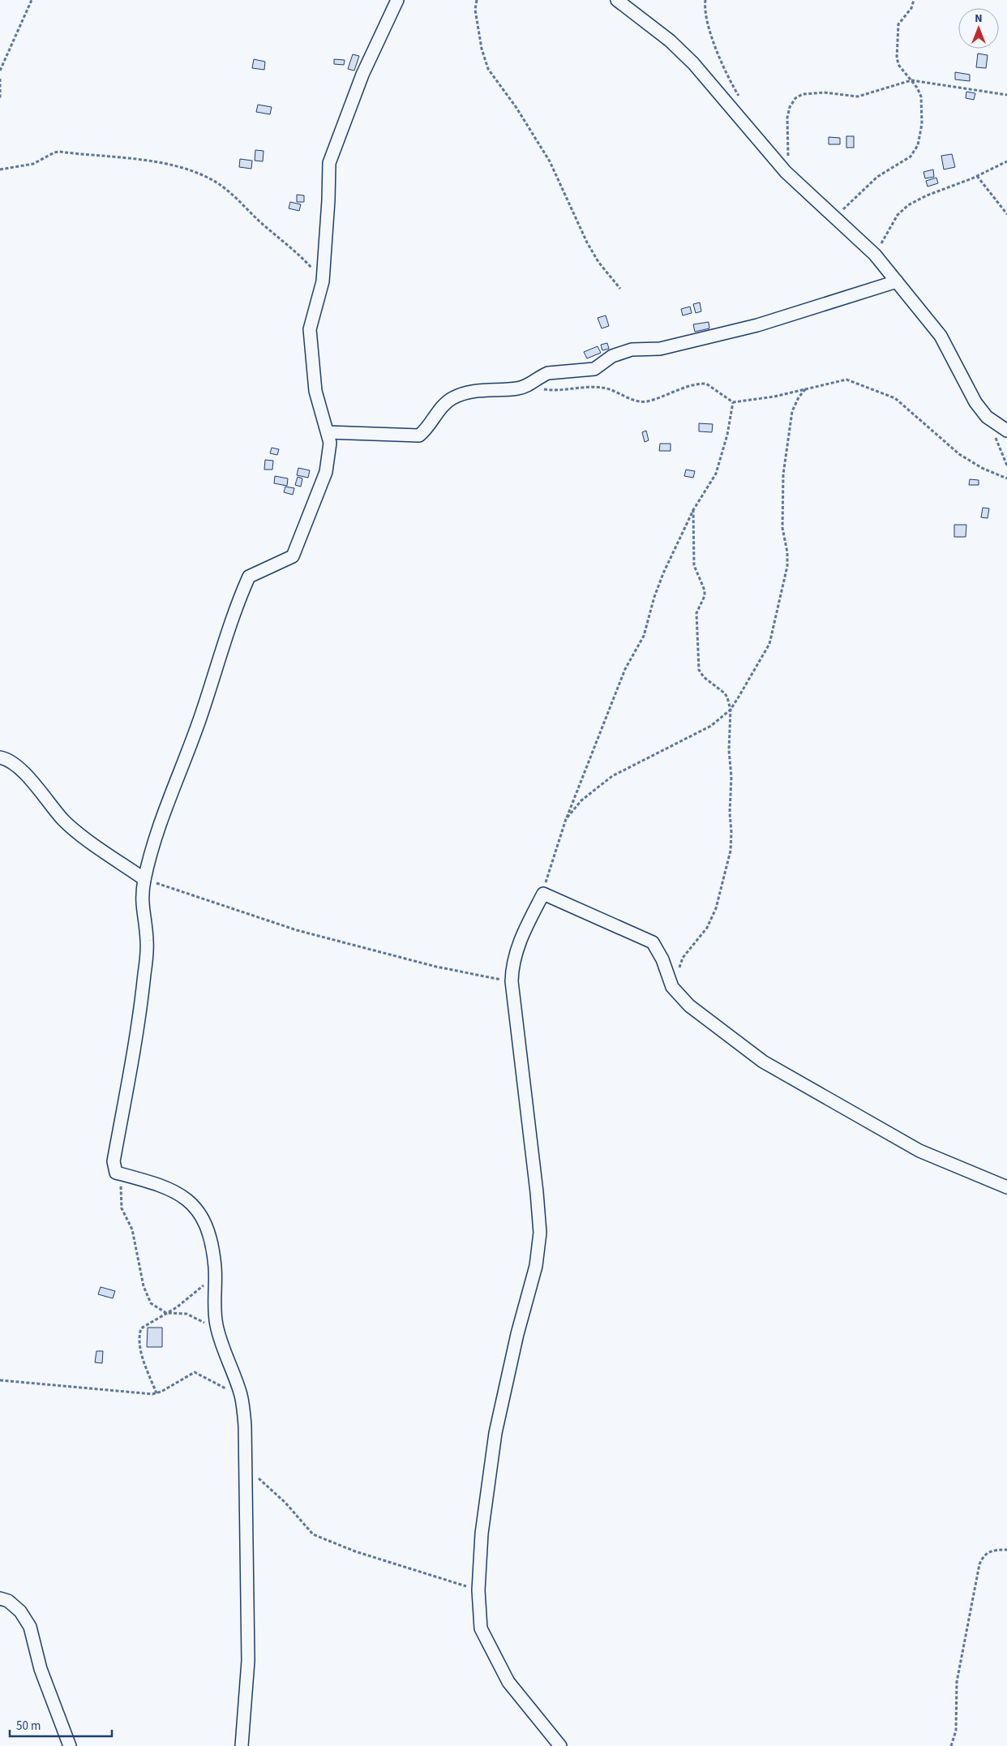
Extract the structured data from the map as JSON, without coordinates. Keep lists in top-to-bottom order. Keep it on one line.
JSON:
{"scale_bar":"50 m","north":"top"}
